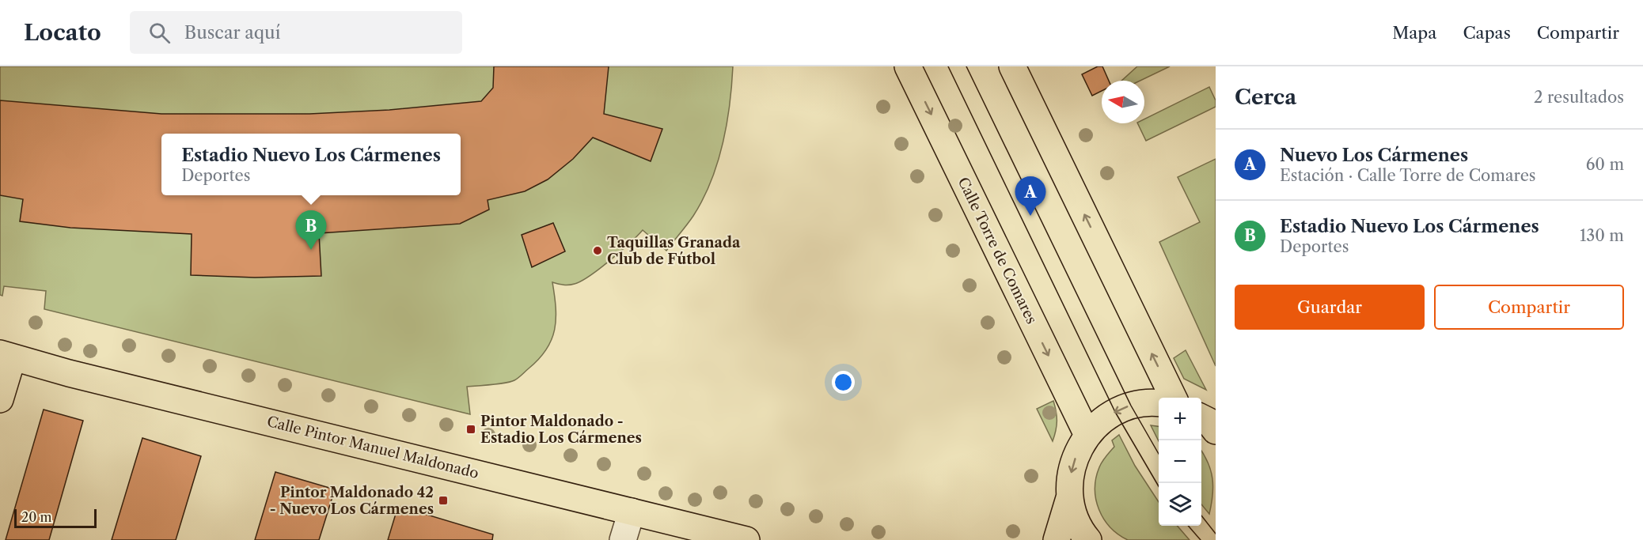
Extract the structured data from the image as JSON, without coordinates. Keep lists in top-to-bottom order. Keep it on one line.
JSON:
{"streets":{"main road":["Calle Torre de Comares","Calle Pintor Manuel Maldonado"]},"places":{"other":["Taquillas Granada Club de Fútbol"],"transit":["Pintor Maldonado - Estadio Los Cármenes","Pintor Maldonado 42 - Nuevo Los Cármenes"]},"scale_bar":"20 m","north":"left","page":{"header":"Locato","search":"Buscar aquí","nav":["Mapa","Capas","Compartir"],"heading":["Cerca","2 resultados"],"list":[{"mark":"A","name":"Nuevo Los Cármenes","note":"Estación · Calle Torre de Comares","value":"60 m"},{"mark":"B","name":"Estadio Nuevo Los Cármenes","note":"Deportes","value":"130 m"}],"popup":["Estadio Nuevo Los Cármenes","Deportes"],"pins":["A","B"],"buttons":["Guardar","Compartir"],"map_buttons":["+","−"],"scale":"20 m"}}
